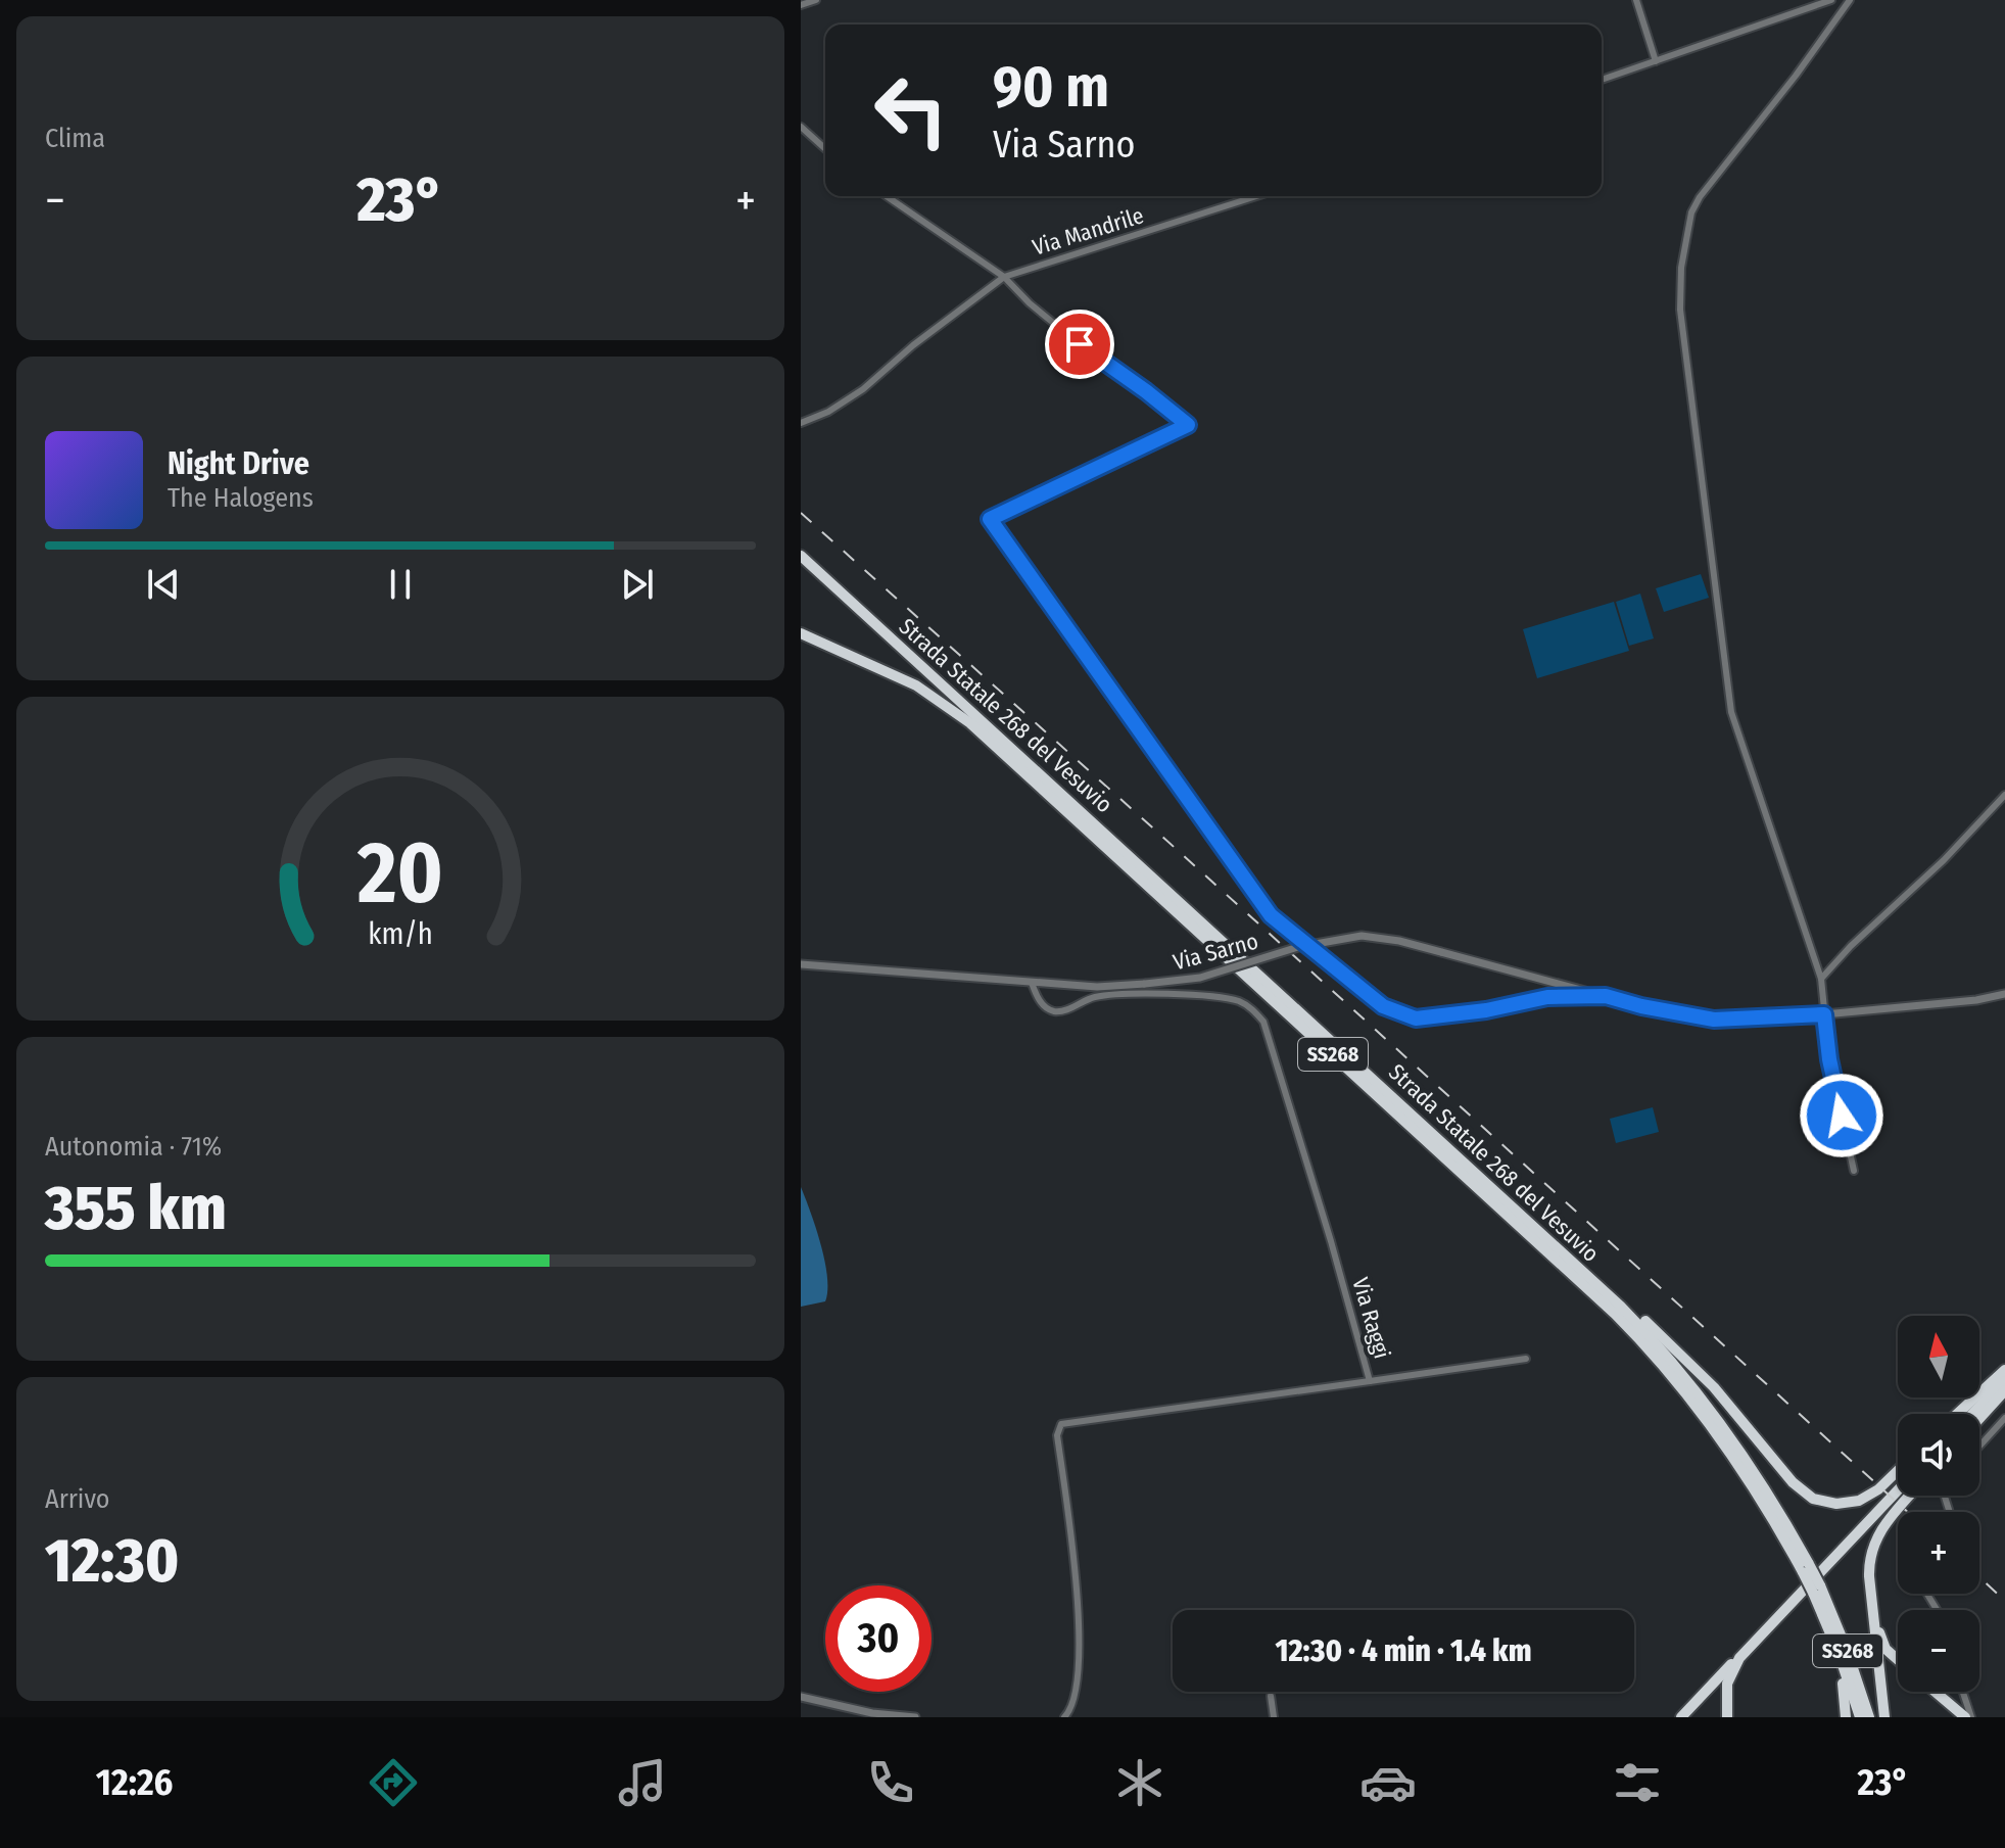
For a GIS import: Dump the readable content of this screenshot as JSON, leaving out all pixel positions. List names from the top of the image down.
{
  "streets": {
    "highway": ["Strada Statale 268 del Vesuvio", "SS268"],
    "street": ["Via Mandrile", "Via Sarno", "Via Raggi"]
  },
  "crossings": [
    ["Via Sarno", "Via Raggi"]
  ],
  "north": "top",
  "page": {
    "tile": [
      "Clima",
      ["Autonomia · 71%", "355 km"],
      ["Arrivo", "12:30"]
    ],
    "turn": ["90 m", "Via Sarno"],
    "heat": ["−", "23°", "+"],
    "song": ["Night Drive", "The Halogens"],
    "map_buttons": ["+", "−"],
    "limit": "30",
    "trip": "12:30 · 4 min · 1.4 km",
    "tabs": ["12:26", "23°"],
    "gauge": ["20", "km/h"]
  }
}
